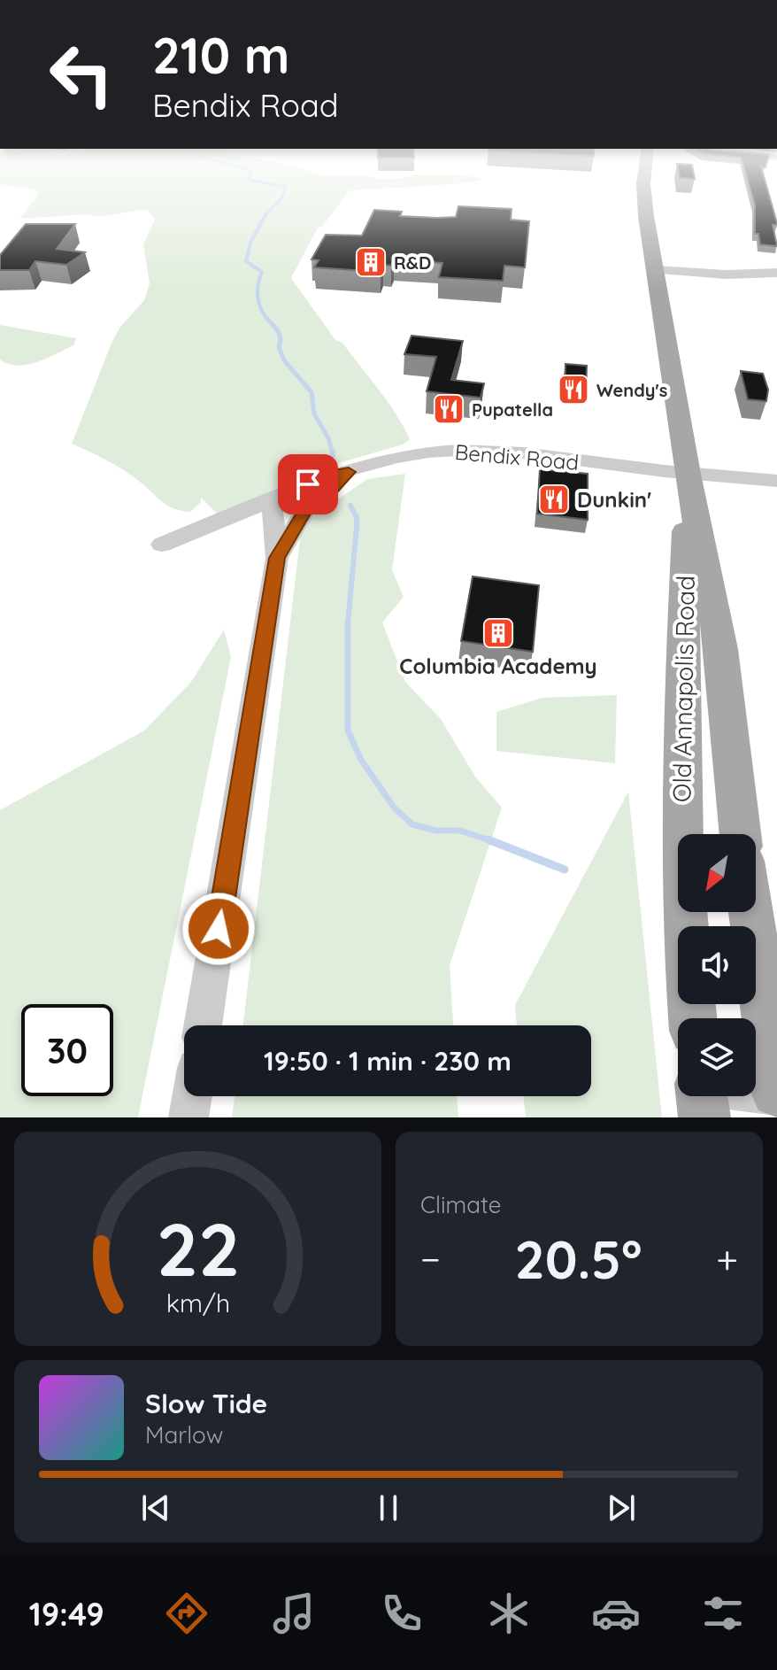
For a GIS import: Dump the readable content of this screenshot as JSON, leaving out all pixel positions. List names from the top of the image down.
{
  "streets": {
    "main road": ["Old Annapolis Road"],
    "street": ["Bendix Road"]
  },
  "crossings": [
    ["Bendix Road", "Old Annapolis Road"]
  ],
  "places": {
    "building": ["R&D", "Columbia Academy"],
    "restaurant": ["Wendy's", "Pupatella", "Dunkin'"]
  },
  "north": "bottom left",
  "page": {
    "turn": ["210 m", "Bendix Road"],
    "limit": "30",
    "trip": "19:50 · 1 min · 230 m",
    "tile": "Climate",
    "heat": ["−", "20.5°", "+"],
    "song": ["Slow Tide", "Marlow"],
    "tabs": "19:49",
    "gauge": ["22", "km/h"]
  }
}
